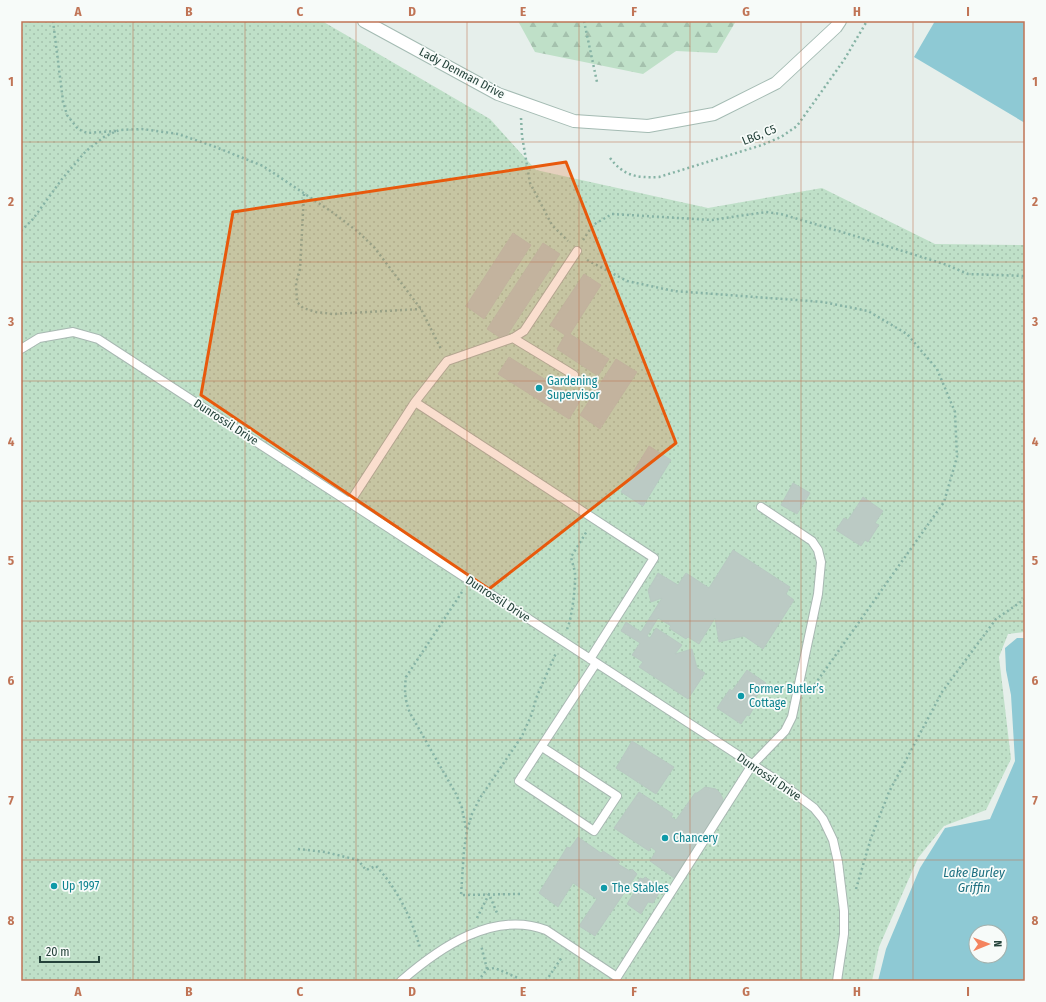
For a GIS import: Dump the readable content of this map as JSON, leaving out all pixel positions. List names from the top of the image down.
{
  "streets": {
    "street": ["Lady Denman Drive"],
    "lane": ["Dunrossil Drive"],
    "path": ["LBG, C5"]
  },
  "water": ["Lake Burley Griffin"],
  "places": [
    "Gardening Supervisor",
    "Former Butler’s Cottage",
    "Chancery",
    "Up 1997",
    "The Stables"
  ],
  "scale_bar": "20 m",
  "north": "right",
  "grid": {
    "columns": [
      "A",
      "B",
      "C",
      "D",
      "E",
      "F",
      "G",
      "H",
      "I"
    ],
    "rows": [
      "1",
      "2",
      "3",
      "4",
      "5",
      "6",
      "7",
      "8"
    ]
  }
}
